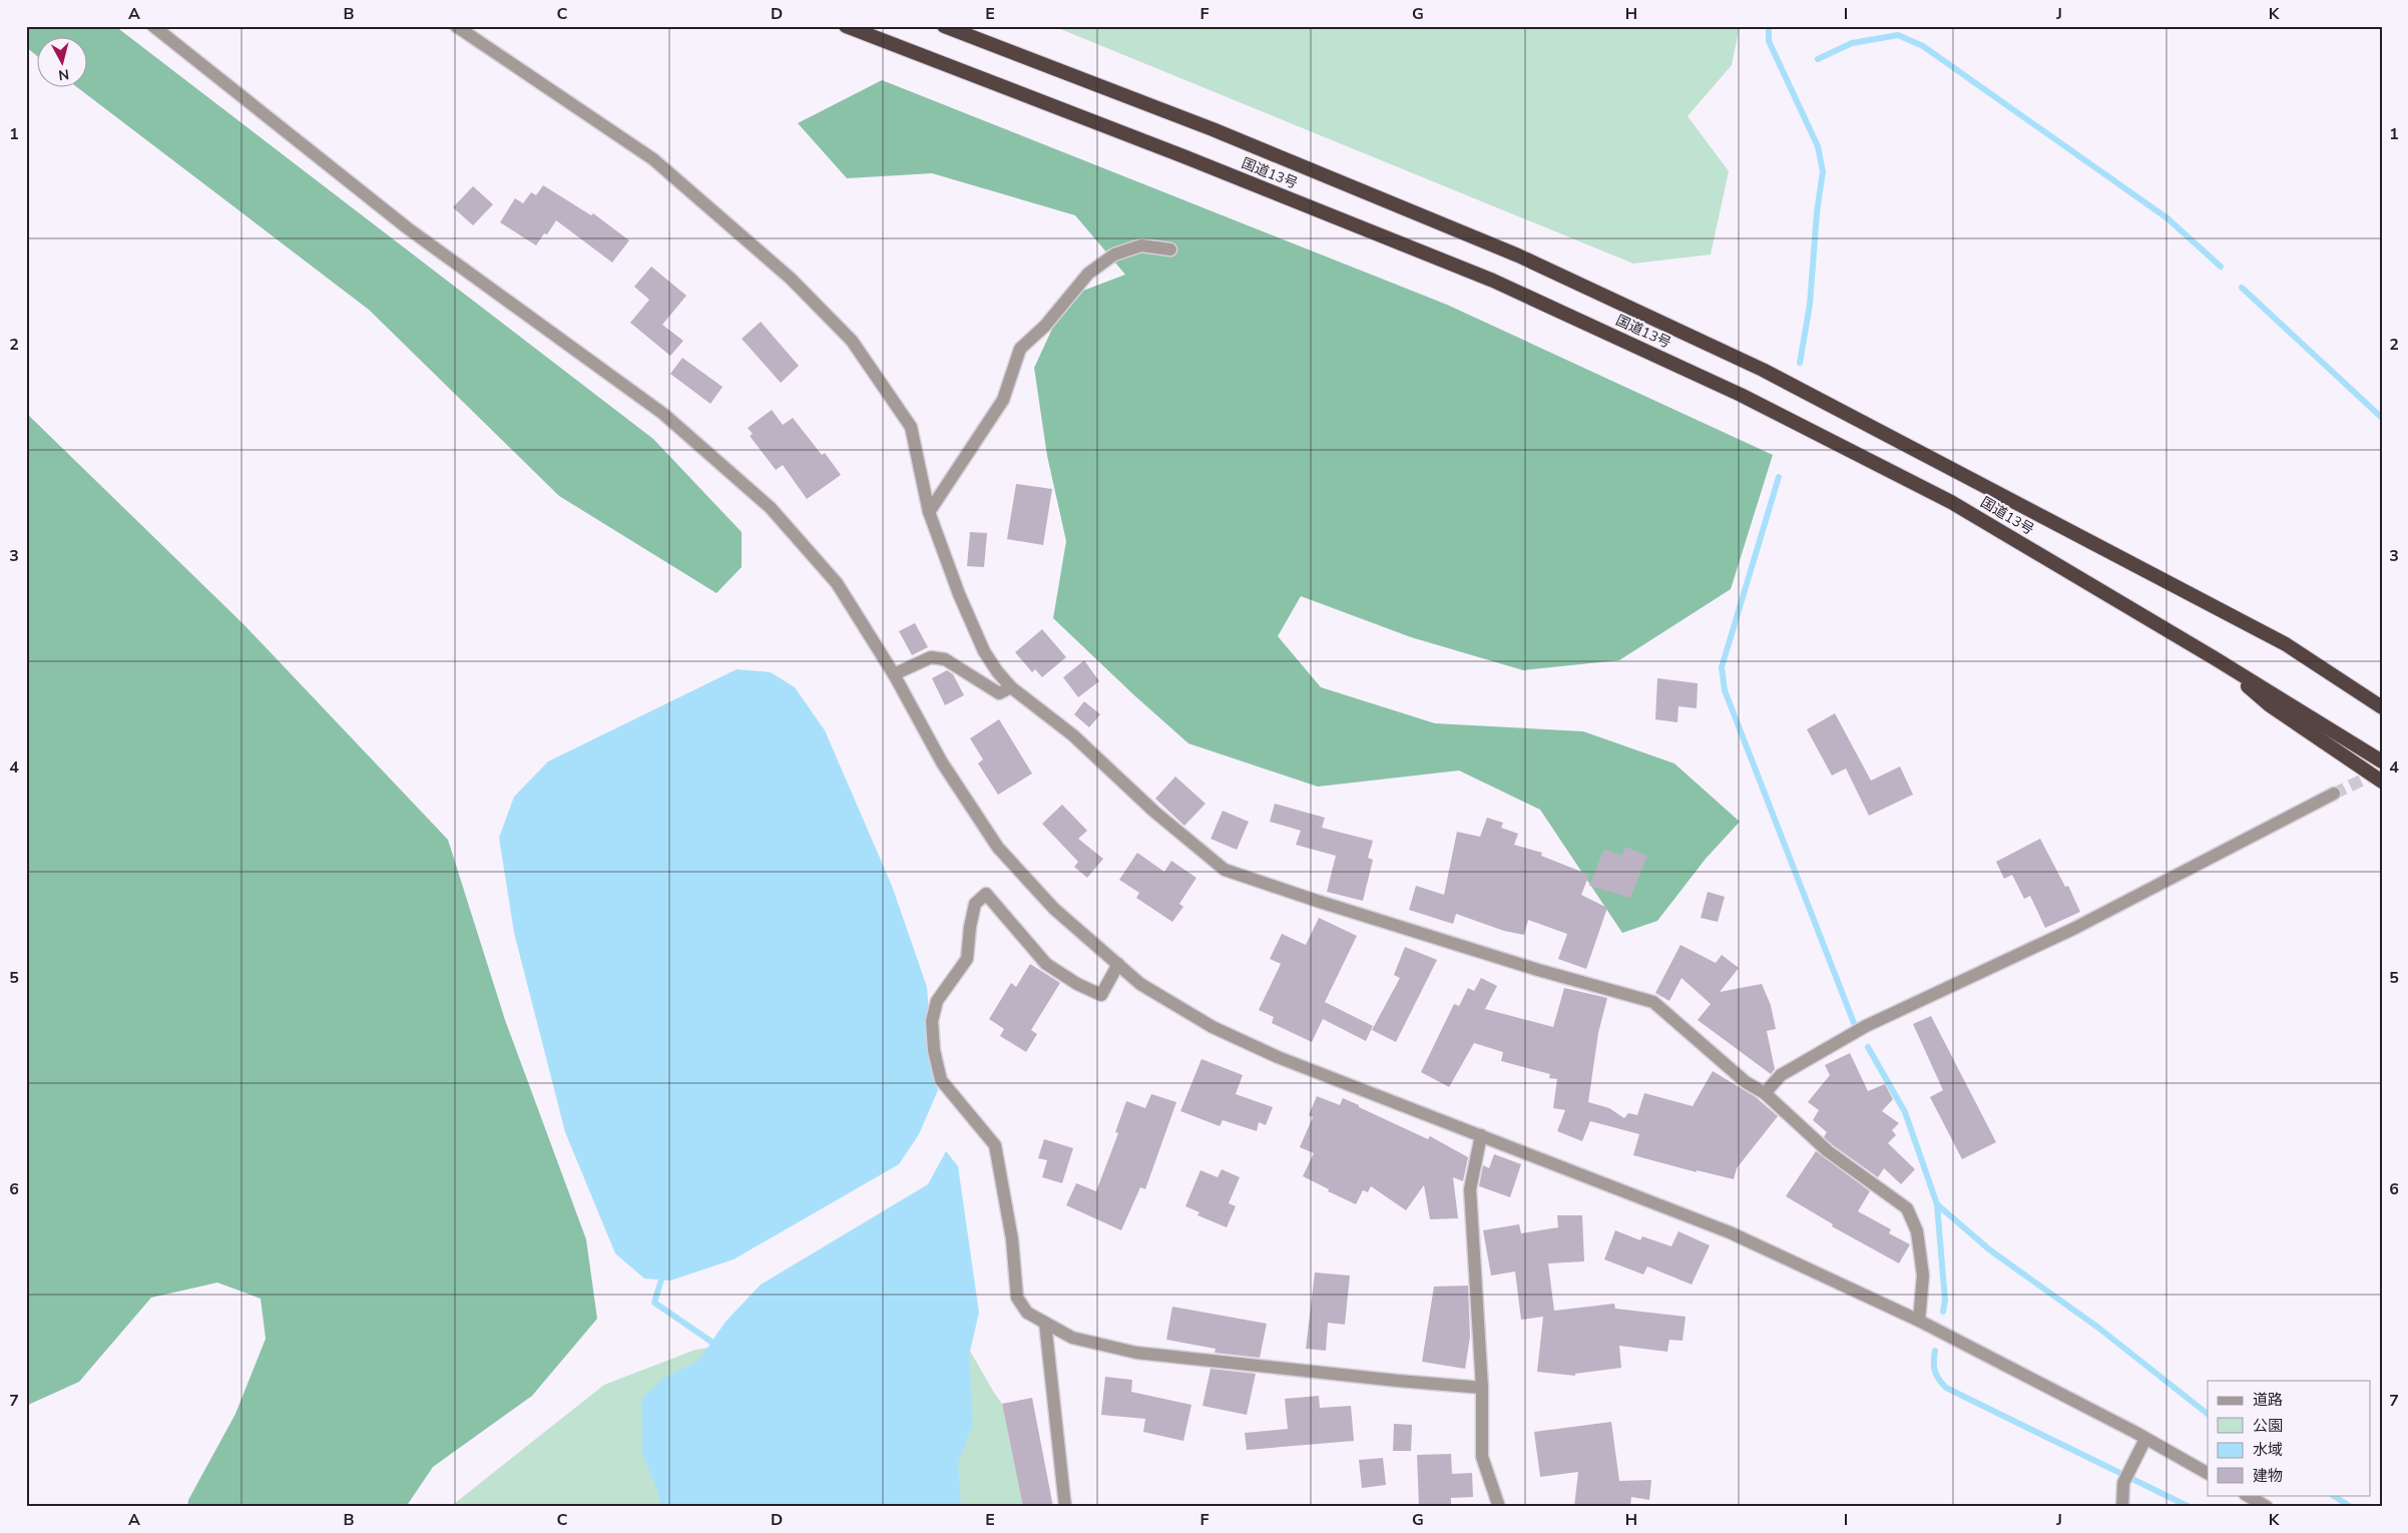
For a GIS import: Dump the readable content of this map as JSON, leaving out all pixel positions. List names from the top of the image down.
{
  "streets": {
    "highway": ["国道13号"]
  },
  "legend": [
    "道路",
    "公園",
    "水域",
    "建物"
  ],
  "north": "bottom",
  "grid": {
    "columns": [
      "A",
      "B",
      "C",
      "D",
      "E",
      "F",
      "G",
      "H",
      "I",
      "J",
      "K"
    ],
    "rows": [
      "1",
      "2",
      "3",
      "4",
      "5",
      "6",
      "7"
    ]
  }
}
